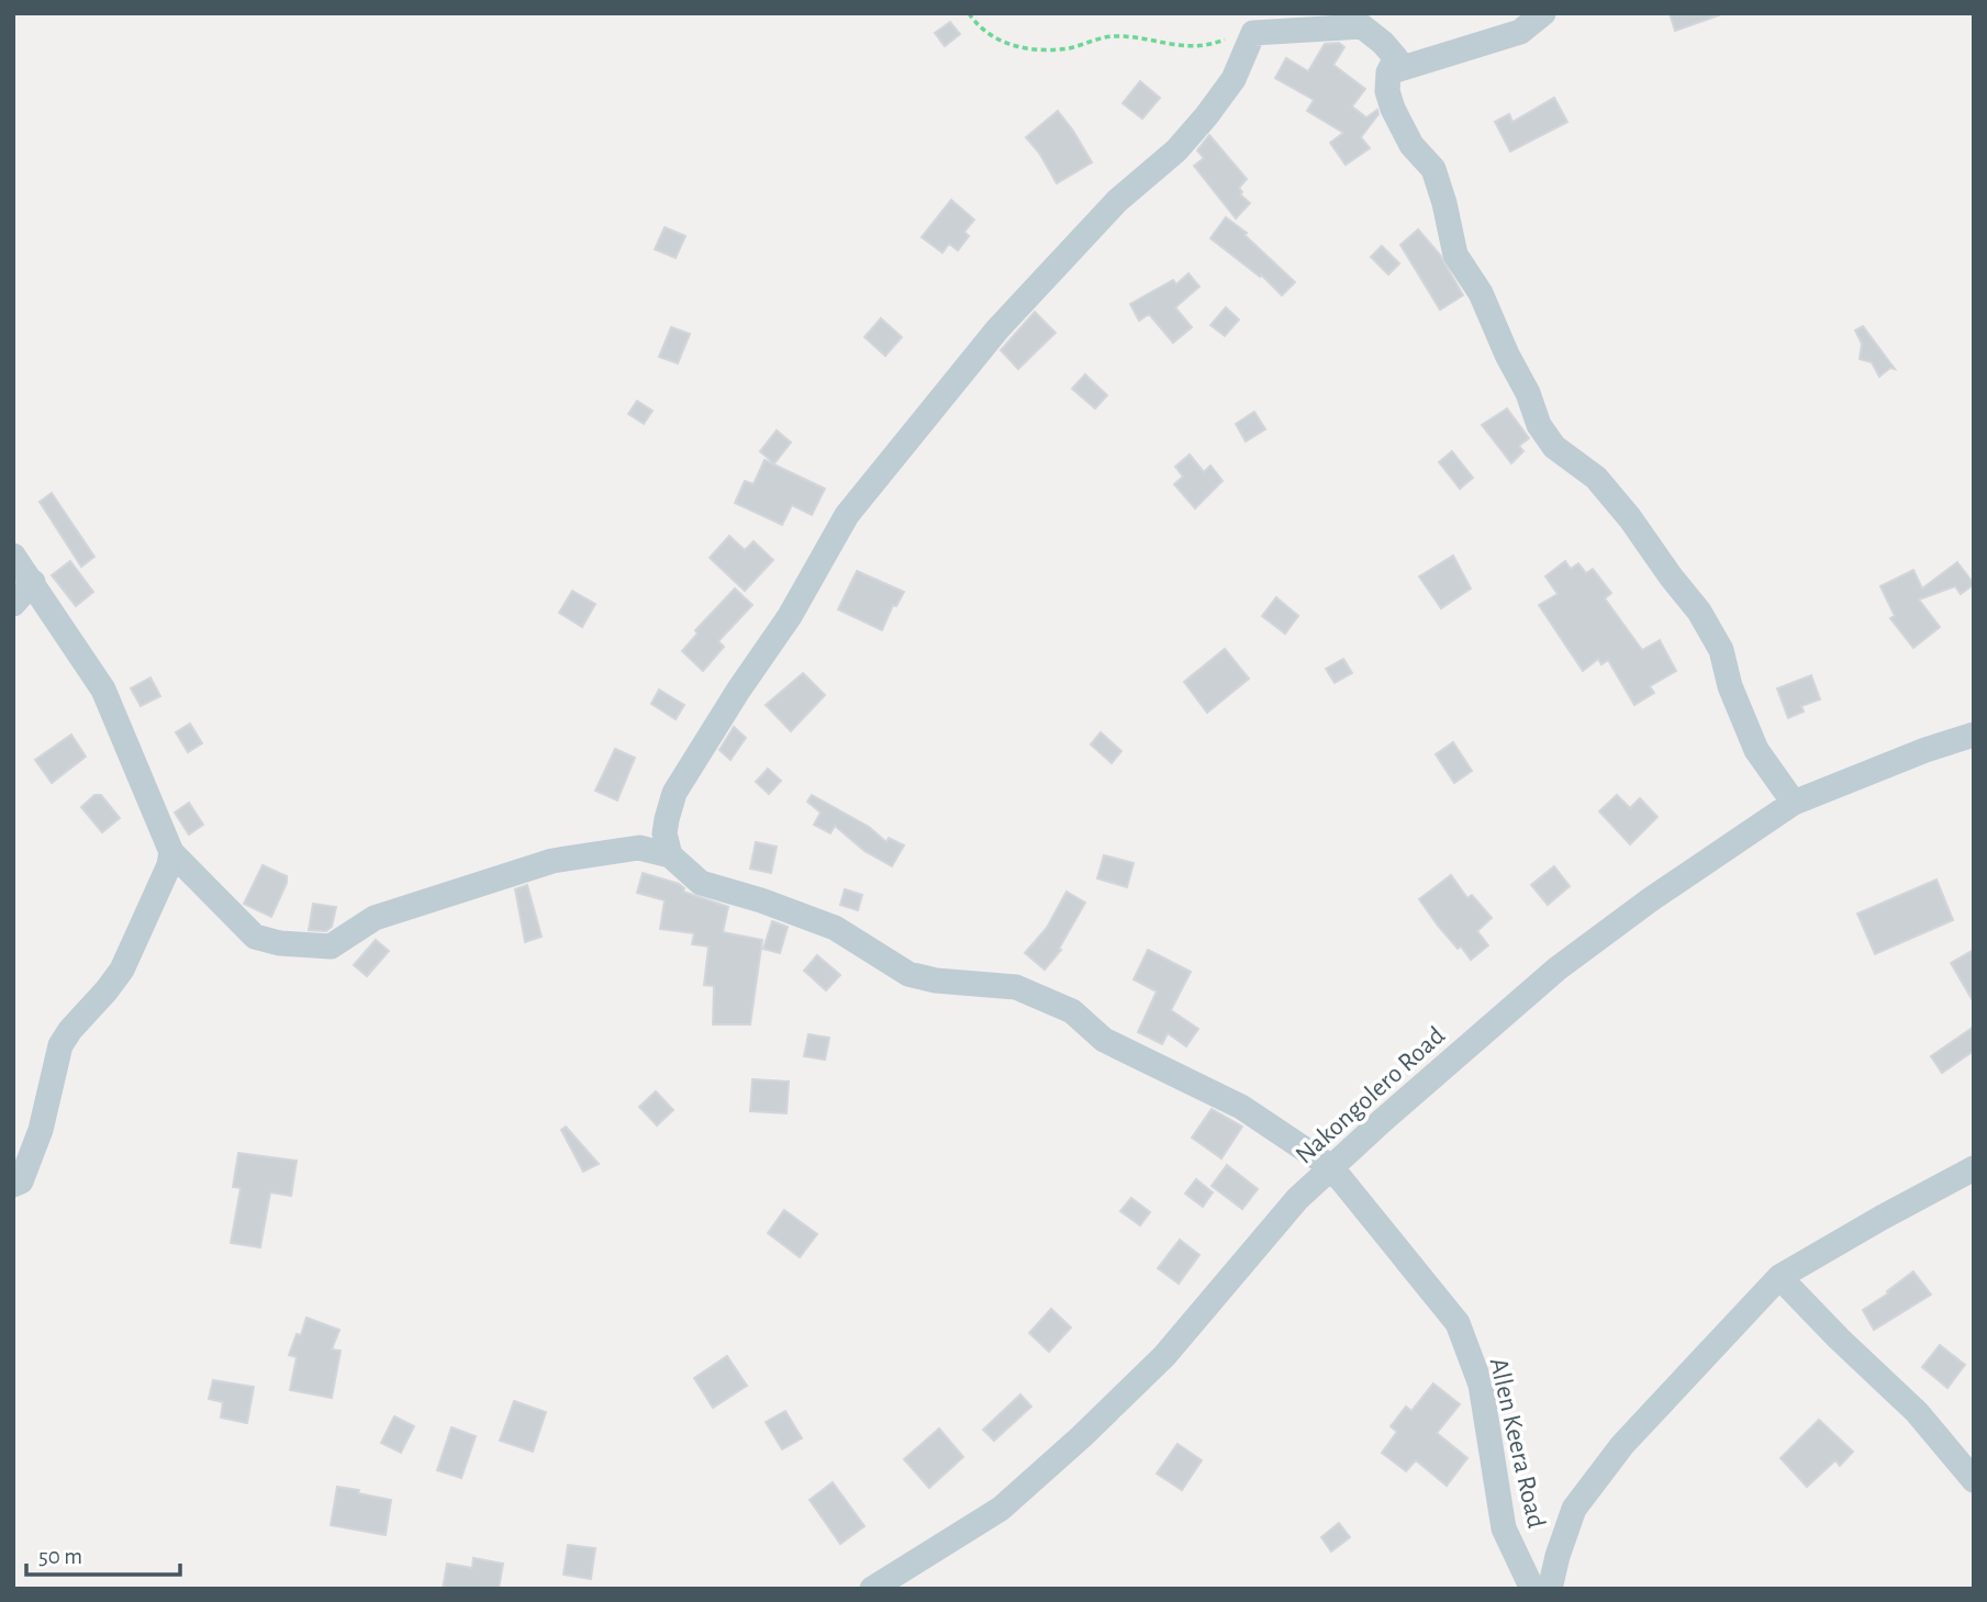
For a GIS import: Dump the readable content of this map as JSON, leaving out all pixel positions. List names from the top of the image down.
{
  "streets": {
    "street": ["Nakongolero Road", "Allen Keera Road"]
  },
  "crossings": [
    ["Nakongolero Road", "Allen Keera Road"]
  ],
  "scale_bar": "50 m"
}
